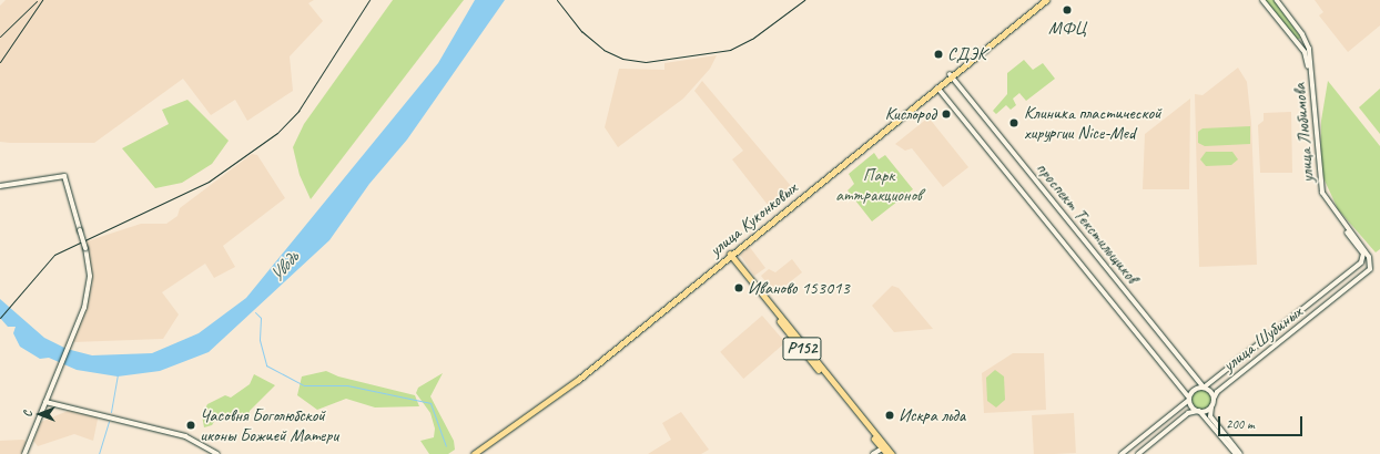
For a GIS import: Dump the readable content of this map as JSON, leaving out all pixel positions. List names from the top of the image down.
{
  "streets": {
    "main road": [
      "улица Любимова",
      "улица Куконковых",
      "проспект Текстильщиков",
      "улица Шубиных",
      "Р152"
    ]
  },
  "crossings": [
    ["улица Любимова", "улица Шубиных"],
    ["улица Куконковых", "проспект Текстильщиков"],
    ["улица Куконковых", "Р152"],
    ["проспект Текстильщиков", "улица Шубиных"]
  ],
  "water": ["Уводь"],
  "parks": ["Парк аттракционов"],
  "places": [
    "МФЦ",
    "СДЭК",
    "Кислород",
    "Клиника пластической хирургии Nice-Med",
    "Иваново 153013",
    "Искра льда",
    "Часовня Боголюбской иконы Божией Матери"
  ],
  "scale_bar": "200 m",
  "north": "left"
}
